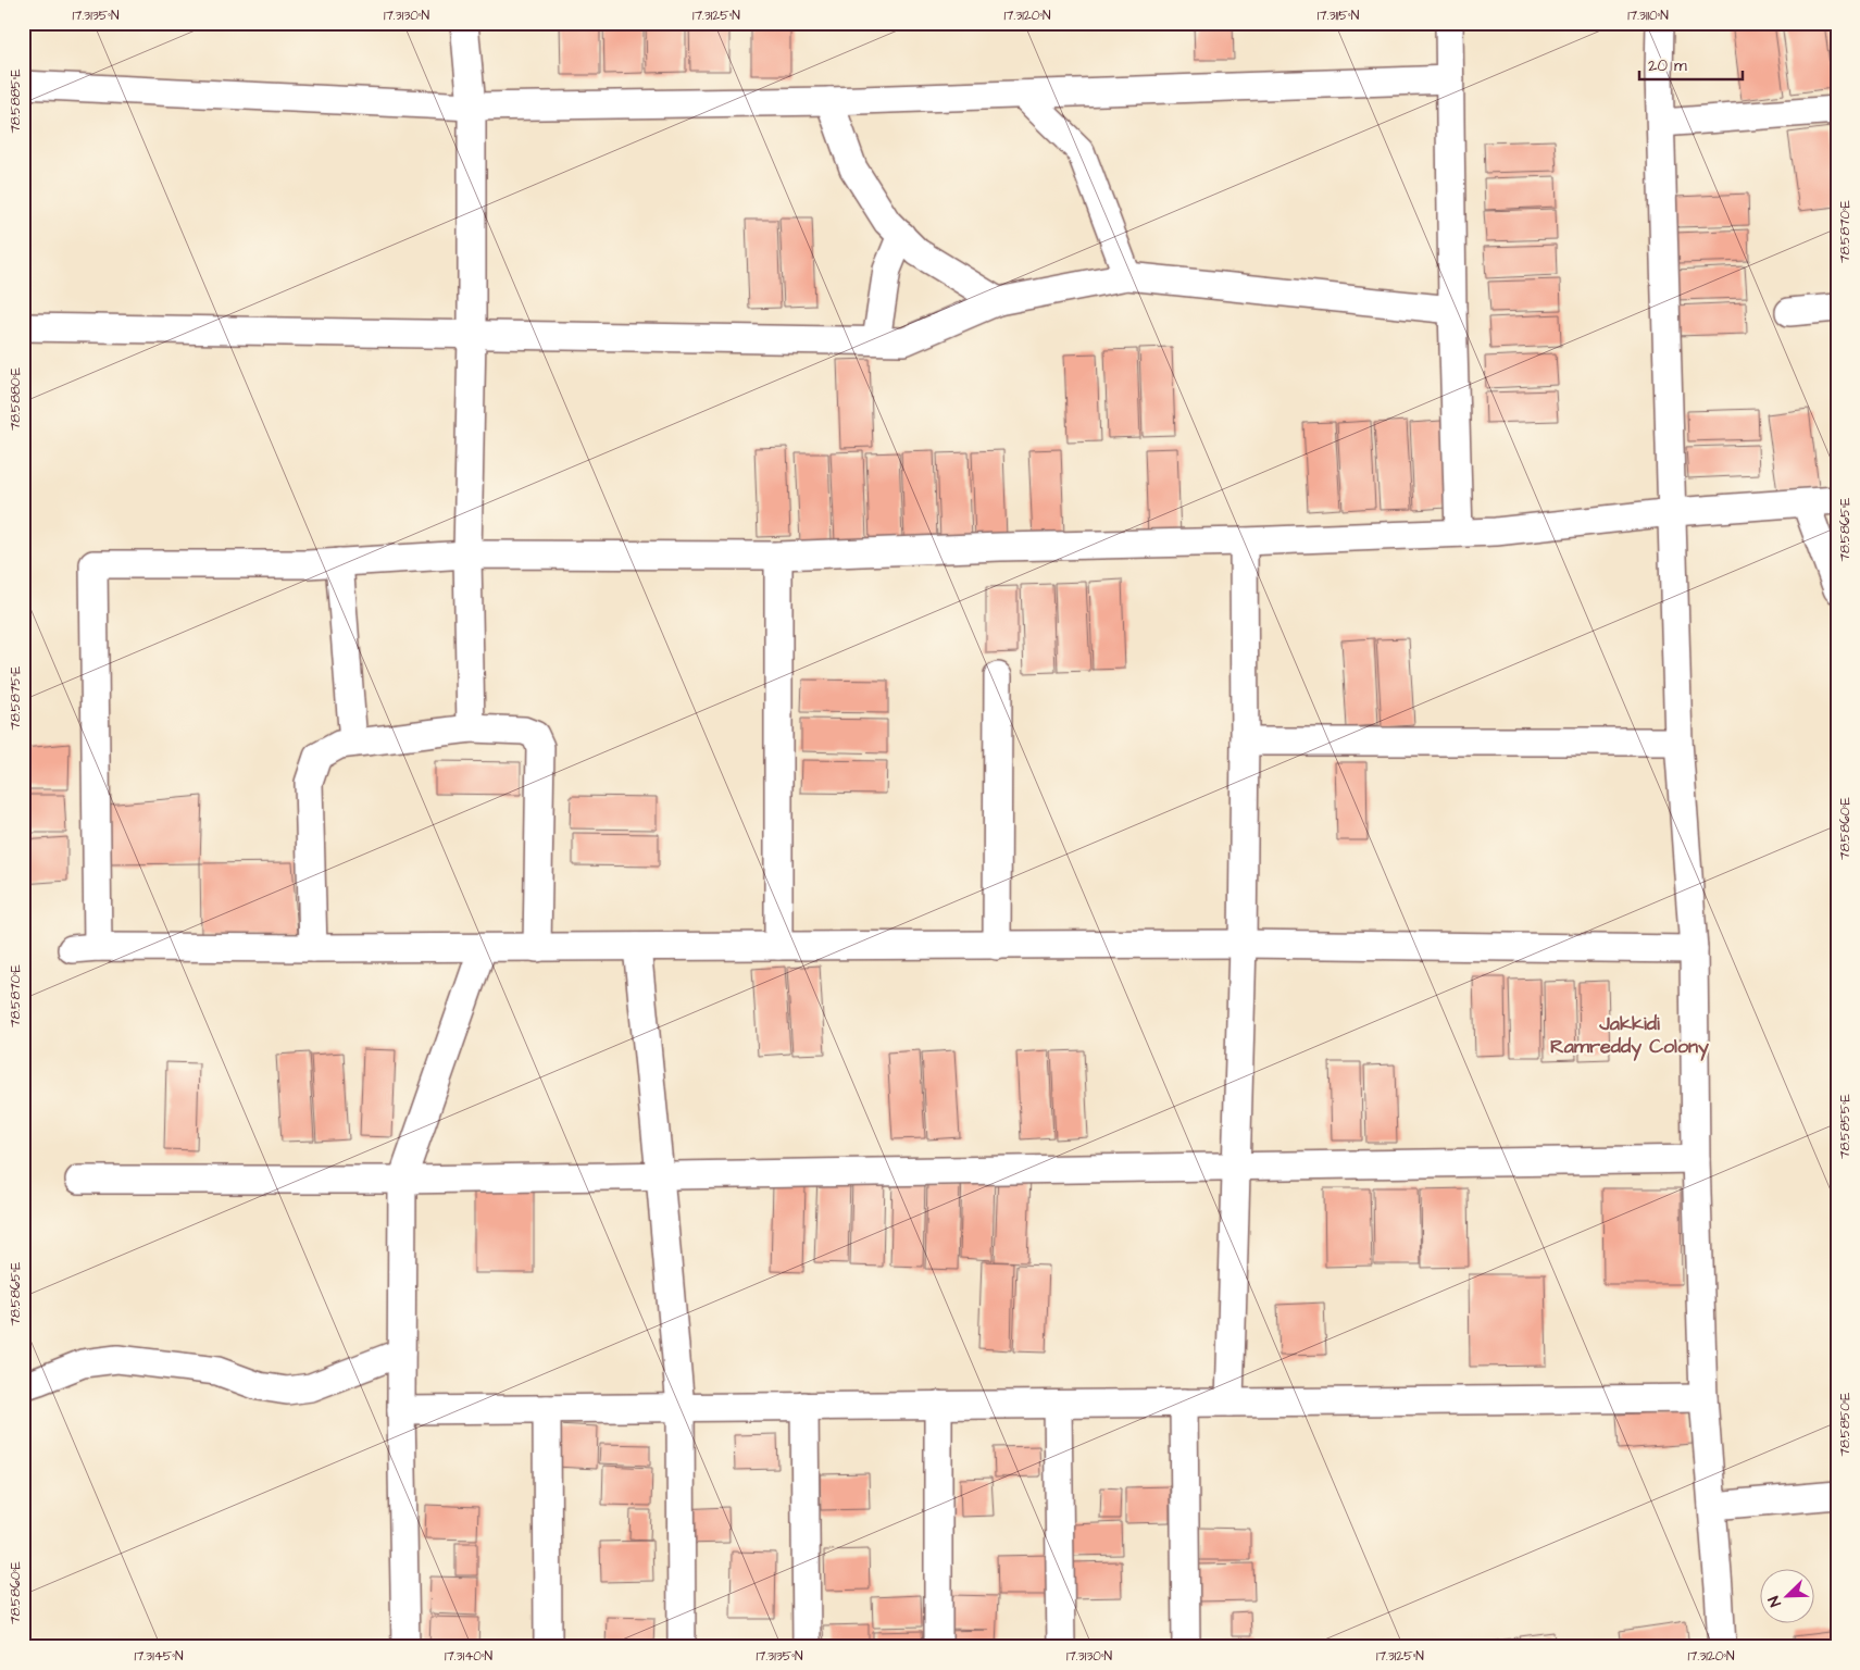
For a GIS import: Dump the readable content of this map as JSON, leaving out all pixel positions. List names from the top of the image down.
{
  "districts": ["Jakkidi Ramreddy Colony"],
  "scale_bar": "20 m",
  "north": "bottom left",
  "coordinates": [
    "17.3135°N",
    "17.3130°N",
    "17.3125°N",
    "17.3120°N",
    "17.3115°N",
    "17.3110°N",
    "78.5885°E",
    "78.5870°E",
    "78.5880°E",
    "78.5865°E",
    "78.5875°E",
    "78.5860°E",
    "78.5855°E",
    "78.5850°E",
    "17.3145°N",
    "17.3140°N"
  ]
}
